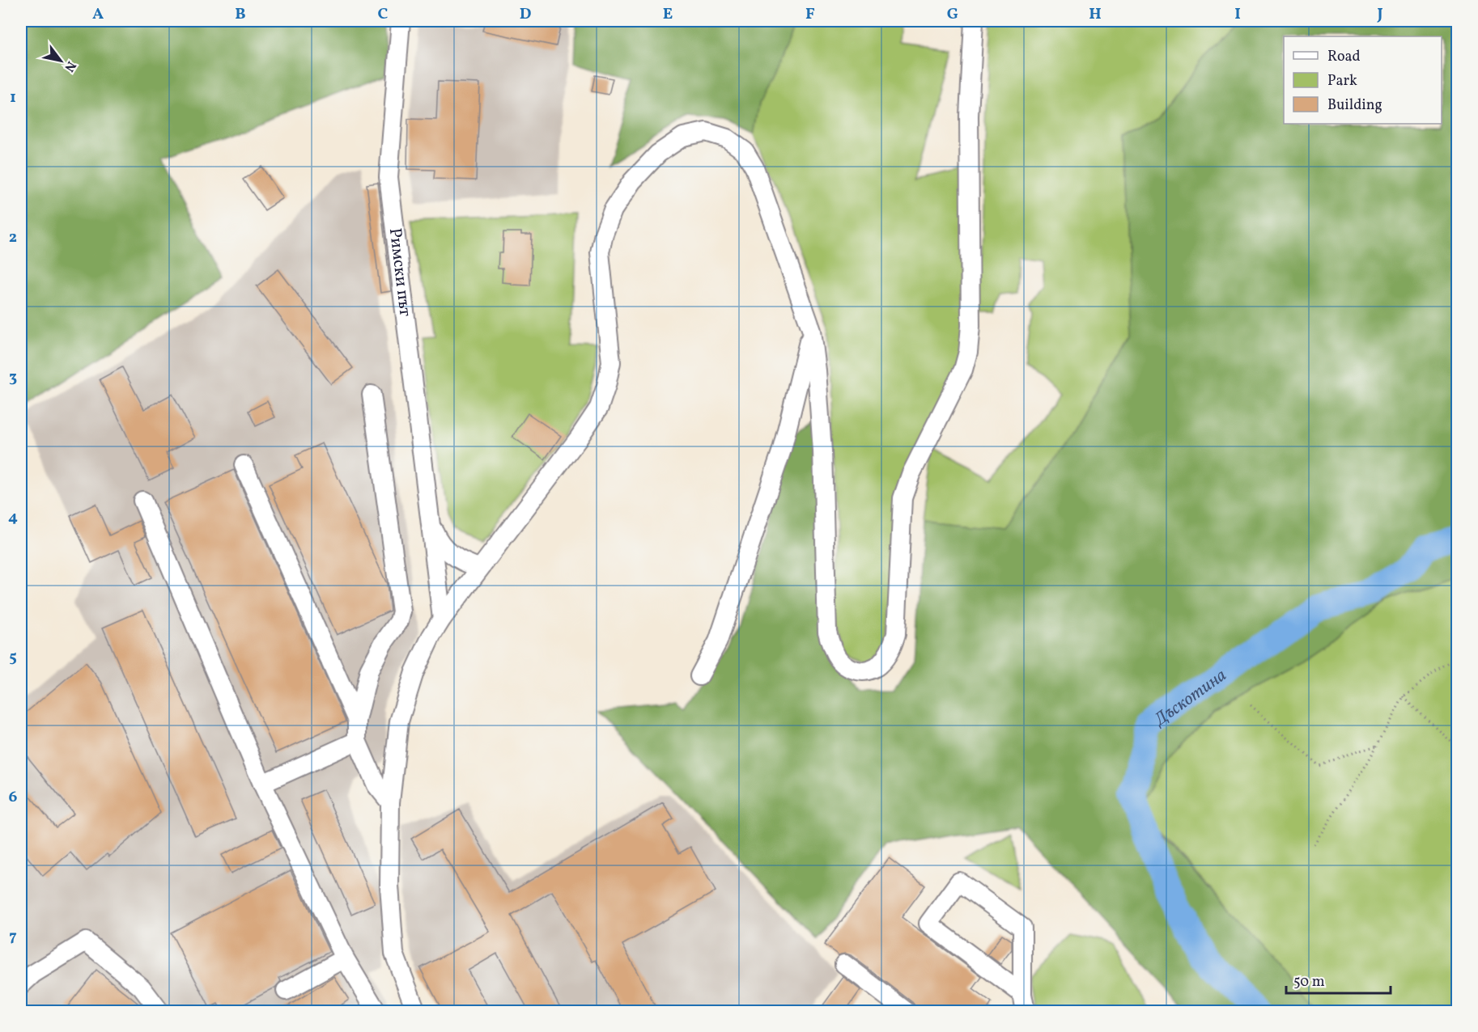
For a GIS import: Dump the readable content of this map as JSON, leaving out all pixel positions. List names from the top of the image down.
{
  "streets": {
    "street": ["Римски път"]
  },
  "water": ["Дъскотина"],
  "legend": ["Road", "Park", "Building"],
  "scale_bar": "50 m",
  "north": "bottom right",
  "grid": {
    "columns": [
      "A",
      "B",
      "C",
      "D",
      "E",
      "F",
      "G",
      "H",
      "I",
      "J"
    ],
    "rows": [
      "1",
      "2",
      "3",
      "4",
      "5",
      "6",
      "7"
    ]
  }
}
